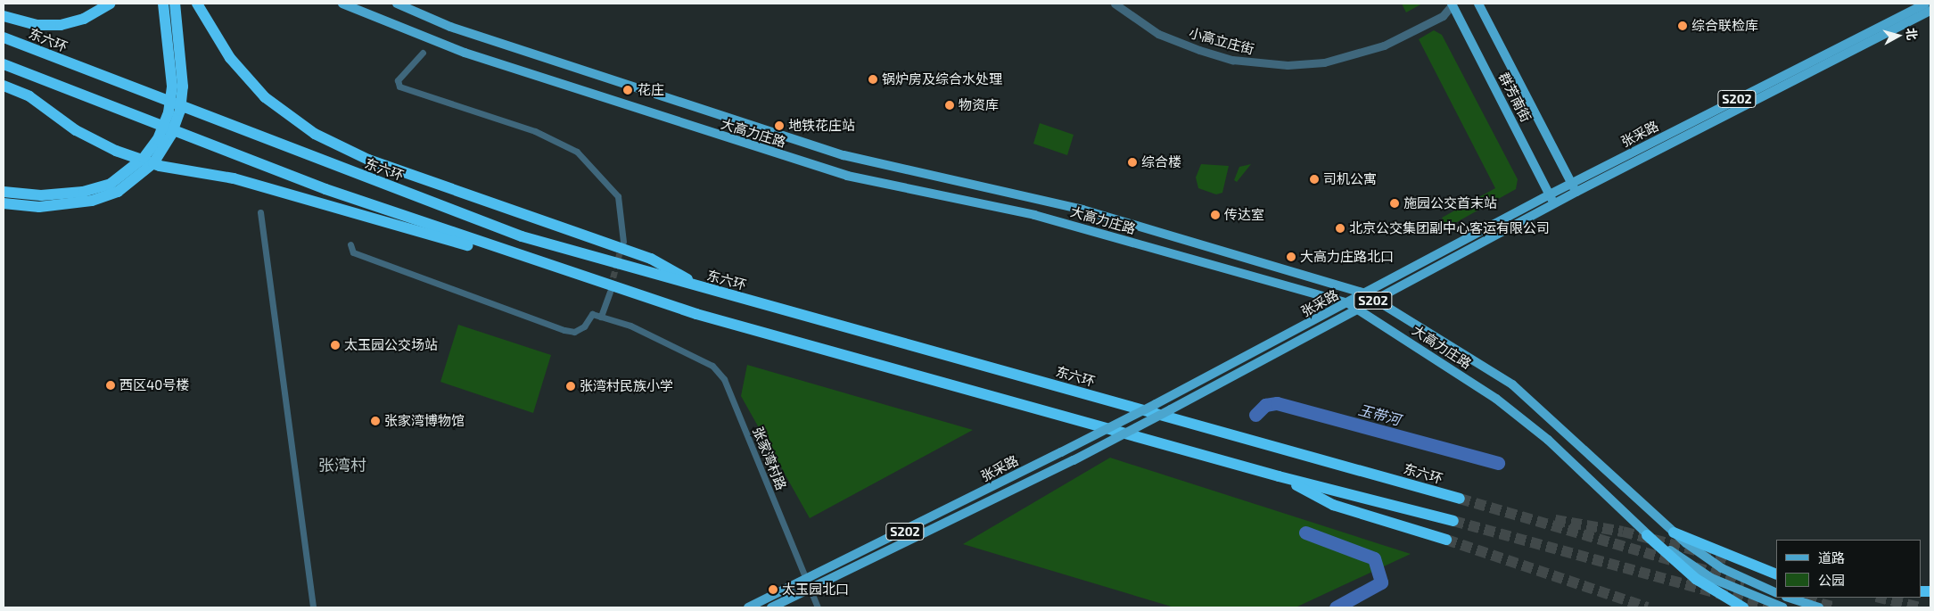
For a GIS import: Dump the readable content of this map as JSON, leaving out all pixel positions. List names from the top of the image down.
{
  "streets": {
    "highway": ["东六环"],
    "main road": [
      "群芳南街",
      "S202",
      "大高力庄路",
      "张采路"
    ],
    "street": ["小高立庄街", "张家湾村路"]
  },
  "crossings": [
    ["小高立庄街", "群芳南街"],
    ["群芳南街", "张采路"],
    ["大高力庄路", "张采路"],
    ["张采路", "张家湾村路"]
  ],
  "districts": ["张湾村"],
  "water": ["玉带河"],
  "places": [
    "综合联检库",
    "锅炉房及综合水处理",
    "花庄",
    "物资库",
    "地铁花庄站",
    "综合楼",
    "司机公寓",
    "施园公交首末站",
    "传达室",
    "北京公交集团副中心客运有限公司",
    "大高力庄路北口",
    "太玉园公交场站",
    "西区40号楼",
    "张湾村民族小学",
    "张家湾博物馆",
    "太玉园北口"
  ],
  "legend": ["道路", "公园"],
  "north": "right"
}
